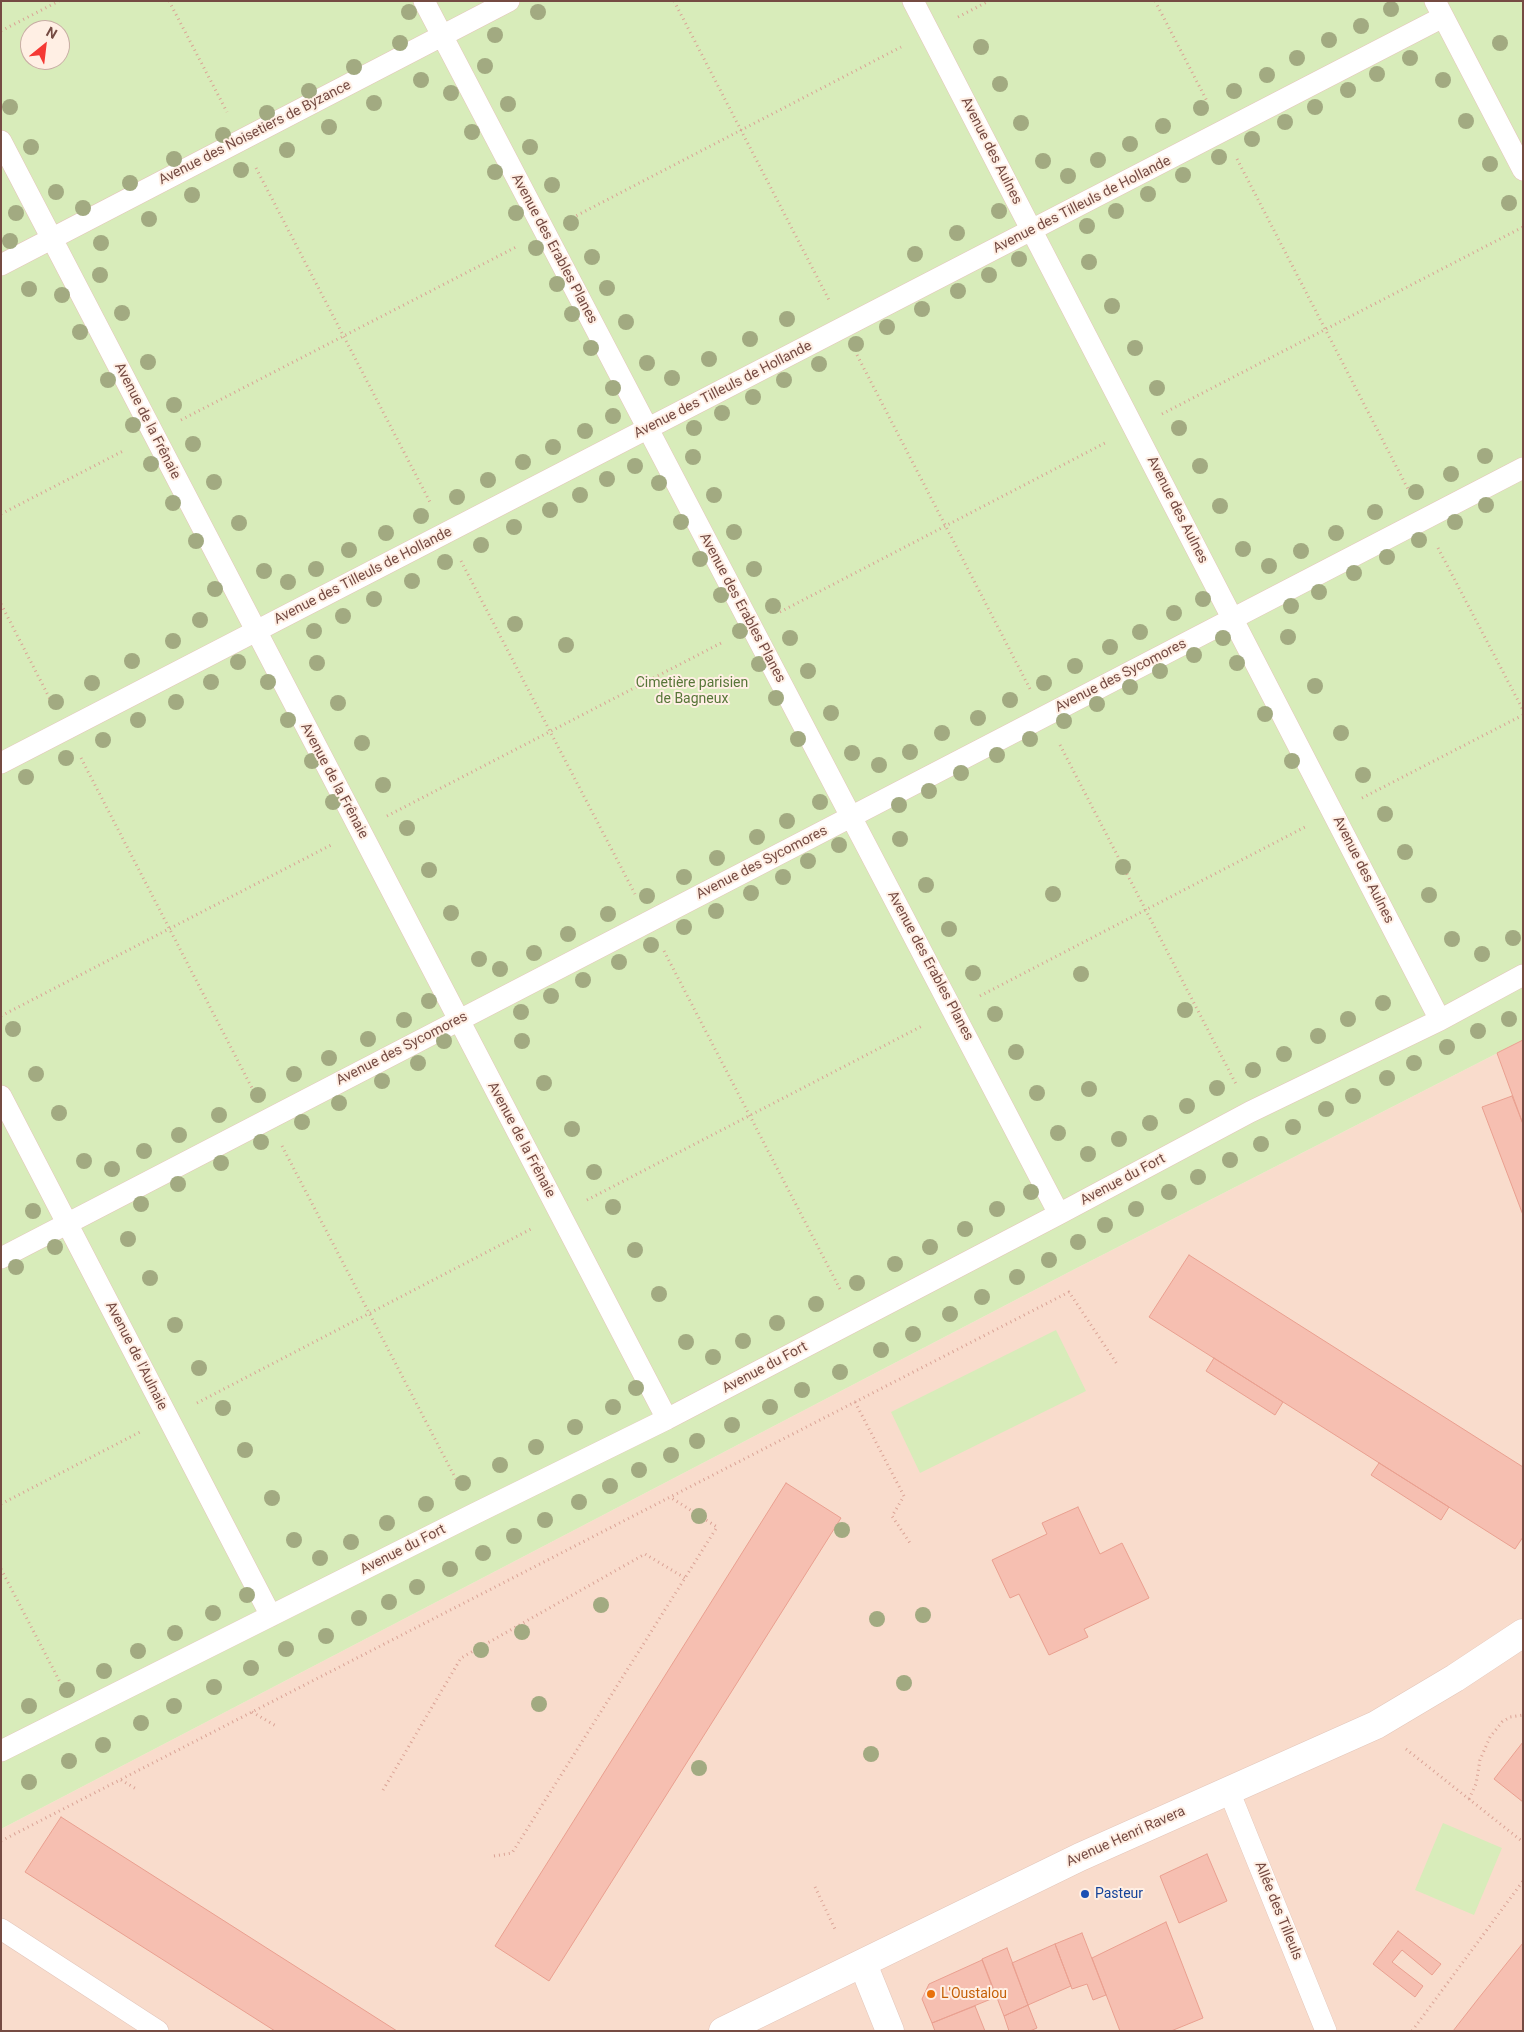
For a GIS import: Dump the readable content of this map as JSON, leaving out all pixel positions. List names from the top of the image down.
{
  "streets": {
    "street": ["Avenue Henri Ravera"],
    "lane": [
      "Avenue des Noisetiers de Byzance",
      "Avenue des Aulnes",
      "Avenue des Tilleuls de Hollande",
      "Avenue des Erables Planes",
      "Avenue de la Frênaie",
      "Avenue des Sycomores",
      "Avenue du Fort",
      "Avenue de l'Aulnaie",
      "Allée des Tilleuls"
    ]
  },
  "crossings": [
    ["Avenue des Noisetiers de Byzance", "Avenue des Erables Planes"],
    ["Avenue des Noisetiers de Byzance", "Avenue de la Frênaie"],
    ["Avenue des Aulnes", "Avenue des Tilleuls de Hollande"],
    ["Avenue des Aulnes", "Avenue des Sycomores"],
    ["Avenue des Aulnes", "Avenue du Fort"],
    ["Avenue des Tilleuls de Hollande", "Avenue des Erables Planes"],
    ["Avenue des Tilleuls de Hollande", "Avenue de la Frênaie"],
    ["Avenue des Erables Planes", "Avenue des Sycomores"],
    ["Avenue des Erables Planes", "Avenue du Fort"],
    ["Avenue de la Frênaie", "Avenue des Sycomores"],
    ["Avenue de la Frênaie", "Avenue du Fort"],
    ["Avenue des Sycomores", "Avenue de l'Aulnaie"],
    ["Avenue du Fort", "Avenue de l'Aulnaie"],
    ["Avenue Henri Ravera", "Allée des Tilleuls"]
  ],
  "parks": ["Cimetière parisien de Bagneux"],
  "places": ["Pasteur", "L'Oustalou"],
  "north": "top right"
}
